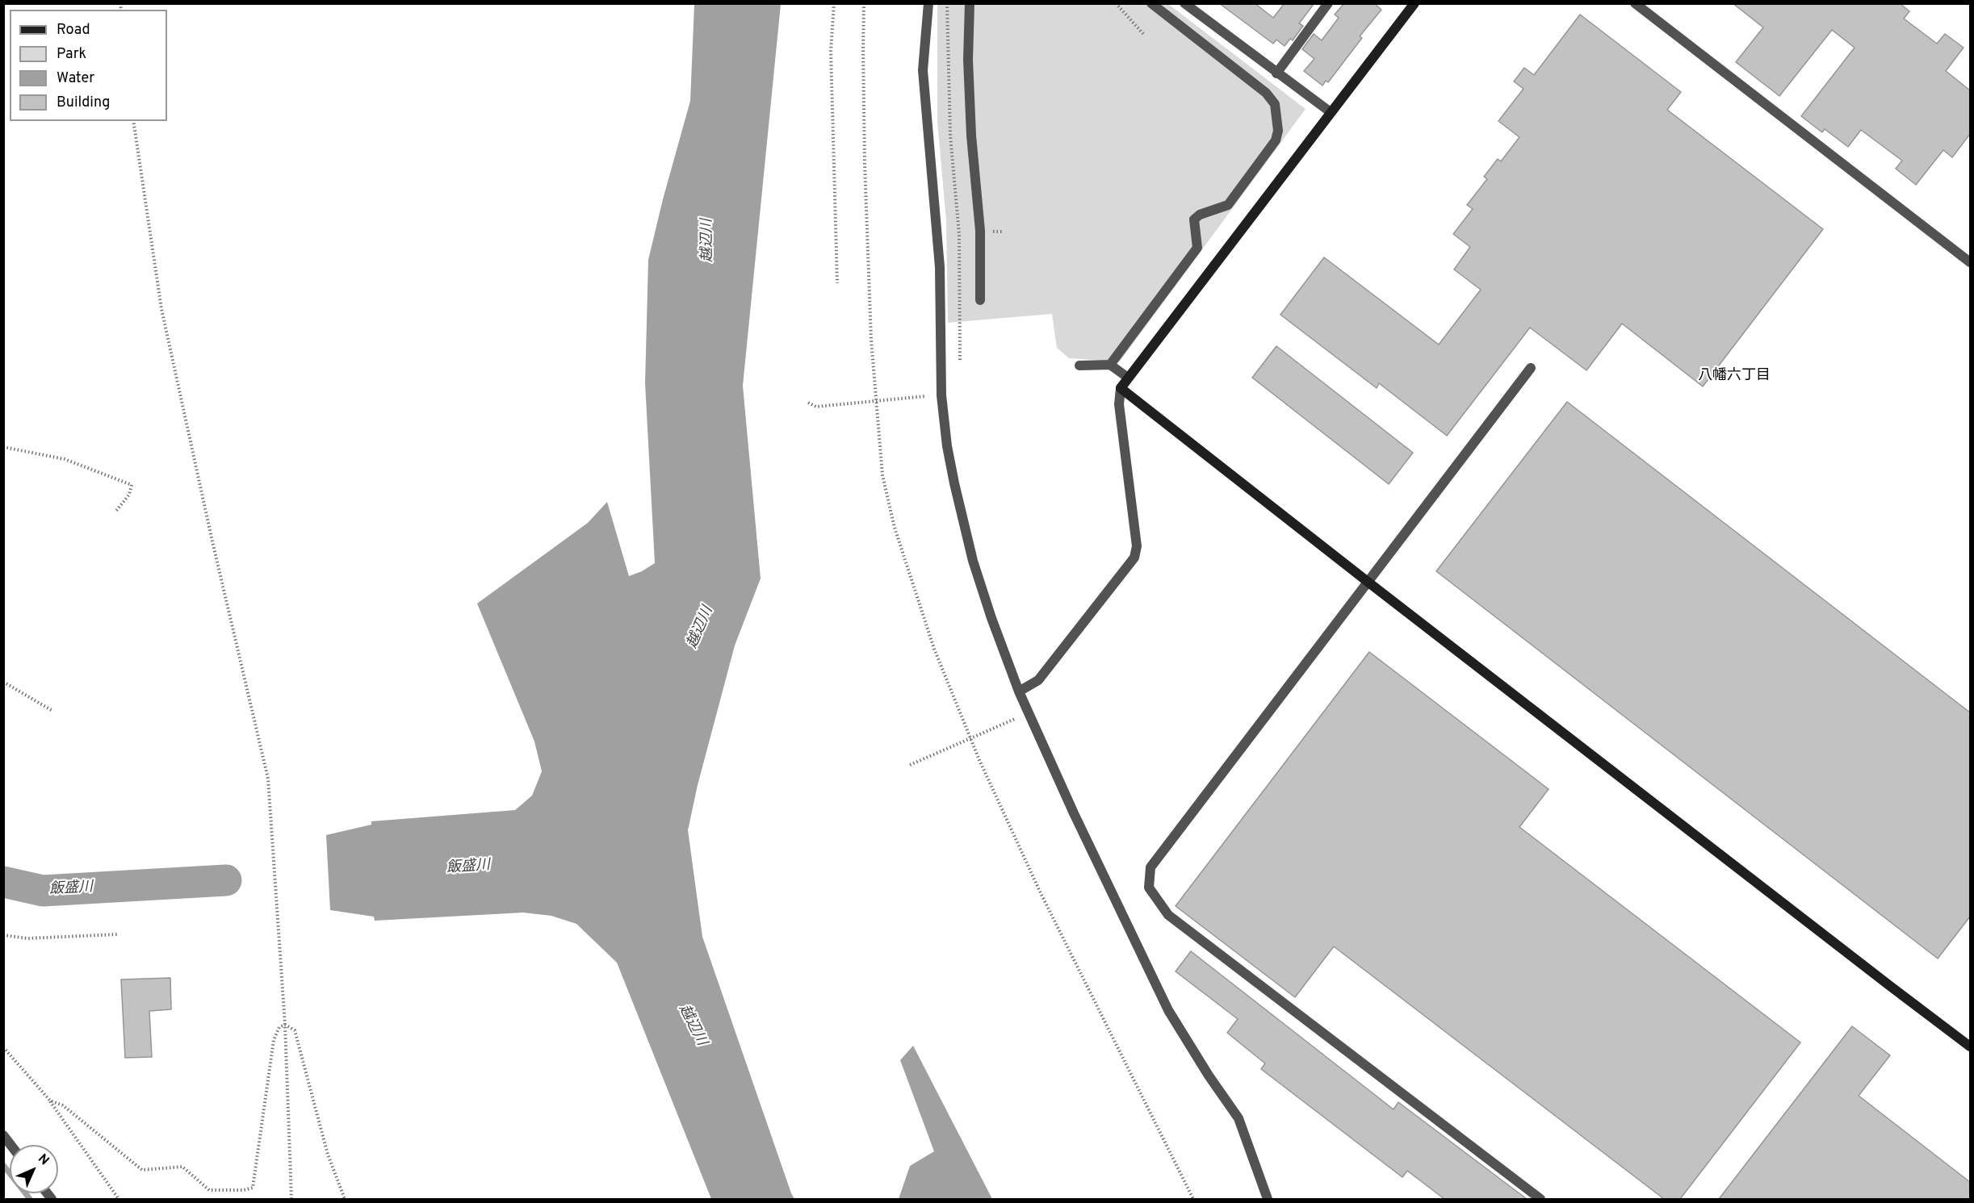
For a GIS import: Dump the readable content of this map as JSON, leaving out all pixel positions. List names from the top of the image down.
{
  "districts": ["八幡六丁目"],
  "water": ["越辺川", "飯盛川"],
  "legend": [
    "Road",
    "Park",
    "Water",
    "Building"
  ],
  "north": "top right"
}
